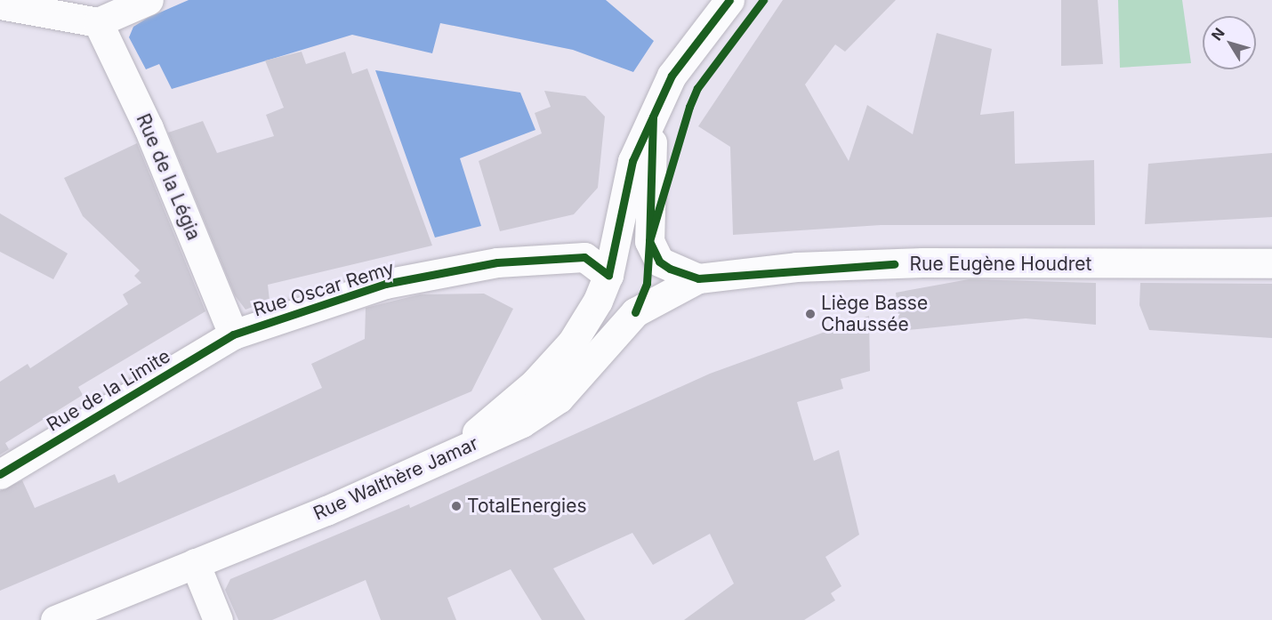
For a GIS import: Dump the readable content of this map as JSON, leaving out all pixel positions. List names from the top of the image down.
{
  "streets": {
    "main road": [
      "Rue de la Légia",
      "Rue Eugène Houdret",
      "Rue Oscar Remy",
      "Rue de la Limite",
      "Rue Walthère Jamar"
    ]
  },
  "crossings": [
    ["Rue de la Légia", "Rue Oscar Remy"],
    ["Rue de la Légia", "Rue de la Limite"],
    ["Rue Eugène Houdret", "Rue Walthère Jamar"],
    ["Rue Oscar Remy", "Rue de la Limite"]
  ],
  "places": ["Liège Basse Chaussée", "TotalEnergies"],
  "north": "top left"
}
